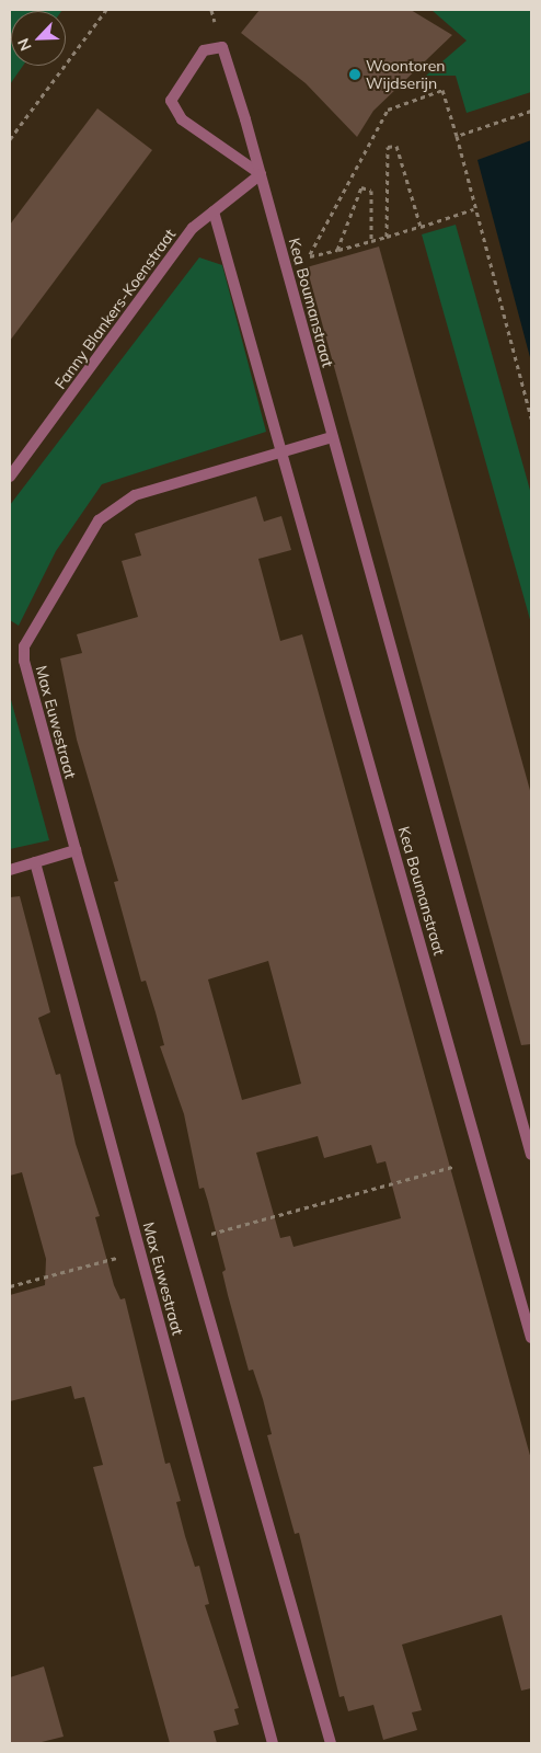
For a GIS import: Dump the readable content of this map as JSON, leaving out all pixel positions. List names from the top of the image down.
{
  "streets": {
    "street": ["Kea Boumanstraat", "Fanny Blankers-Koenstraat", "Max Euwestraat"]
  },
  "crossings": [
    ["Kea Boumanstraat", "Fanny Blankers-Koenstraat"],
    ["Kea Boumanstraat", "Max Euwestraat"]
  ],
  "places": ["Woontoren Wijdserijn"],
  "north": "bottom left"
}
